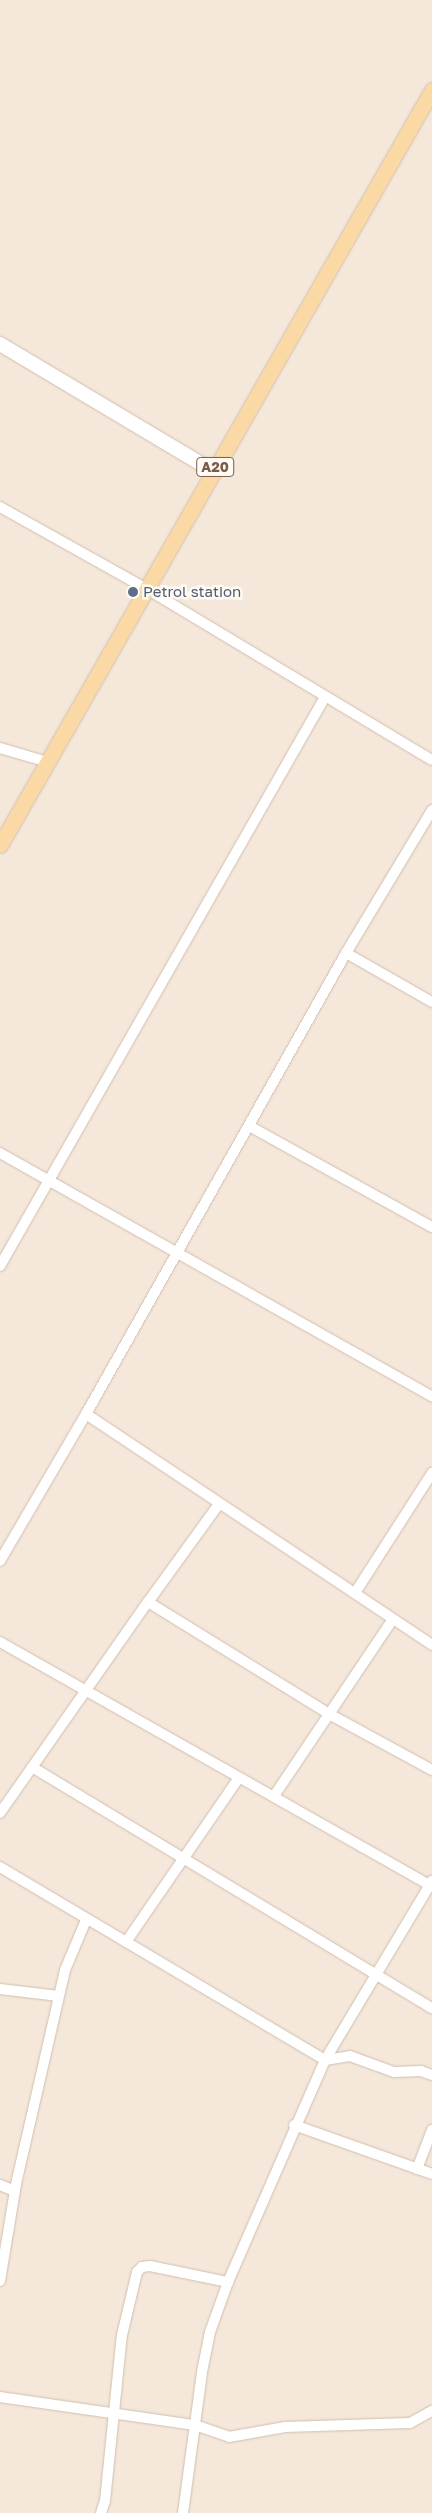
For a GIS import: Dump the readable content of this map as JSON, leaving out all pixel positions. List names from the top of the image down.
{
  "streets": {
    "main road": ["A20"]
  },
  "places": ["Petrol station"]
}
